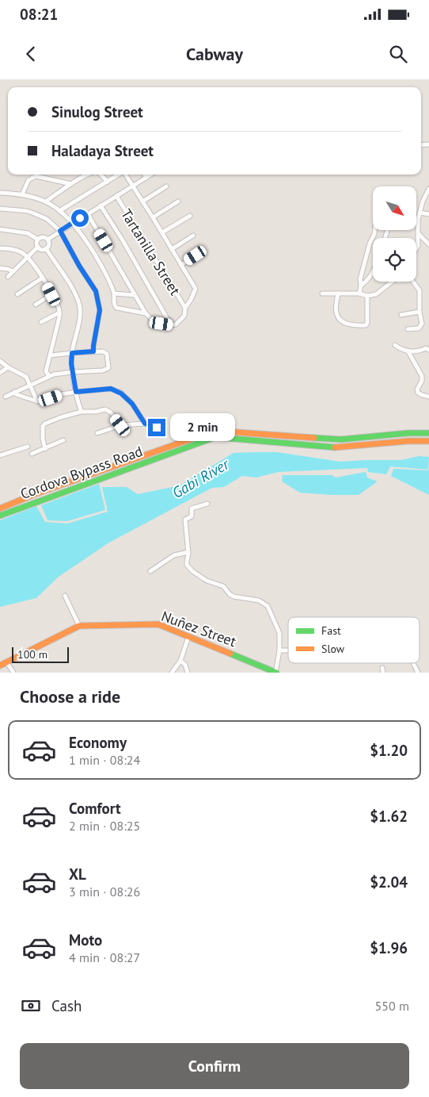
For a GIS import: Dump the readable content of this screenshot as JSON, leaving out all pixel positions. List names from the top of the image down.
{
  "streets": {
    "main road": ["Cordova Bypass Road", "Nuñez Street"],
    "street": ["Tartanilla Street"]
  },
  "water": ["Gabi River"],
  "legend": ["Fast", "Slow"],
  "scale_bar": "100 m",
  "north": "bottom right",
  "page": {
    "status": "08:21",
    "header": "Cabway",
    "banner": ["Sinulog Street", "Haladaya Street"],
    "bubble": "2 min",
    "scale": "100 m",
    "heading": "Choose a ride",
    "list": [
      {
        "name": "Economy",
        "note": "1 min · 08:24",
        "value": "$1.20"
      },
      {
        "name": "Comfort",
        "note": "2 min · 08:25",
        "value": "$1.62"
      },
      {
        "name": "XL",
        "note": "3 min · 08:26",
        "value": "$2.04"
      },
      {
        "name": "Moto",
        "note": "4 min · 08:27",
        "value": "$1.96"
      }
    ],
    "pay": ["Cash", "550 m"],
    "buttons": "Confirm"
  }
}
